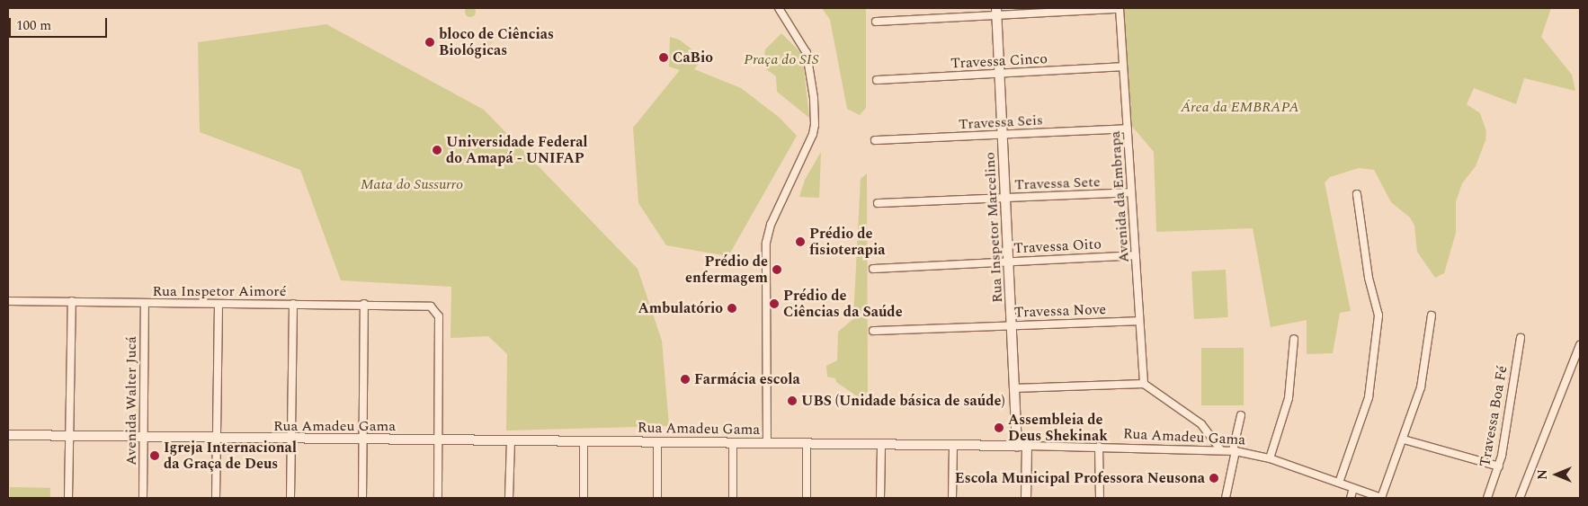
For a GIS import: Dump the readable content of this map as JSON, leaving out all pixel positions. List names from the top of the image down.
{
  "streets": {
    "street": [
      "Travessa Cinco",
      "Travessa Seis",
      "Travessa Sete",
      "Avenida da Embrapa",
      "Rua Inspetor Marcelino",
      "Travessa Oito",
      "Rua Inspetor Aimoré",
      "Travessa Nove",
      "Avenida Walter Jucá",
      "Travessa Boa Fé",
      "Rua Amadeu Gama"
    ]
  },
  "crossings": [
    ["Travessa Cinco", "Avenida da Embrapa"],
    ["Travessa Cinco", "Rua Inspetor Marcelino"],
    ["Travessa Seis", "Avenida da Embrapa"],
    ["Travessa Seis", "Rua Inspetor Marcelino"],
    ["Travessa Sete", "Avenida da Embrapa"],
    ["Travessa Sete", "Rua Inspetor Marcelino"],
    ["Avenida da Embrapa", "Travessa Oito"],
    ["Avenida da Embrapa", "Travessa Nove"],
    ["Rua Inspetor Marcelino", "Travessa Oito"],
    ["Rua Inspetor Marcelino", "Travessa Nove"],
    ["Rua Inspetor Marcelino", "Rua Amadeu Gama"],
    ["Rua Inspetor Aimoré", "Avenida Walter Jucá"],
    ["Rua Inspetor Aimoré", "Rua Amadeu Gama"],
    ["Avenida Walter Jucá", "Rua Amadeu Gama"]
  ],
  "parks": ["Praça do SIS", "Área da EMBRAPA", "Mata do Sussurro"],
  "places": [
    "bloco de Ciências Biológicas",
    "CaBio",
    "Universidade Federal do Amapá - UNIFAP",
    "Prédio de fisioterapia",
    "Prédio de enfermagem",
    "Prédio de Ciências da Saúde",
    "Ambulatório",
    "Farmácia escola",
    "UBS (Unidade básica de saúde)",
    "Assembleia de Deus Shekinak",
    "Igreja Internacional da Graça de Deus",
    "Escola Municipal Professora Neusona"
  ],
  "scale_bar": "100 m",
  "north": "left"
}
